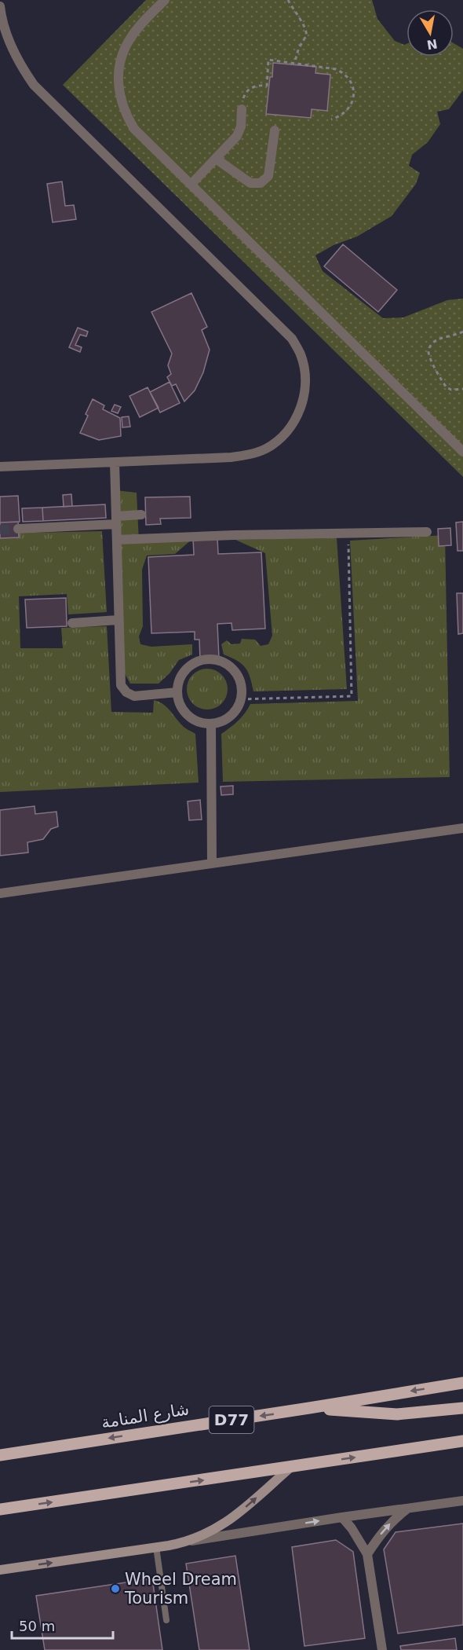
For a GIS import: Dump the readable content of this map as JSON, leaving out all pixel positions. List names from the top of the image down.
{
  "streets": {
    "main road": ["شارع المنامة", "D77"]
  },
  "places": ["Wheel Dream Tourism"],
  "scale_bar": "50 m",
  "north": "bottom"
}
